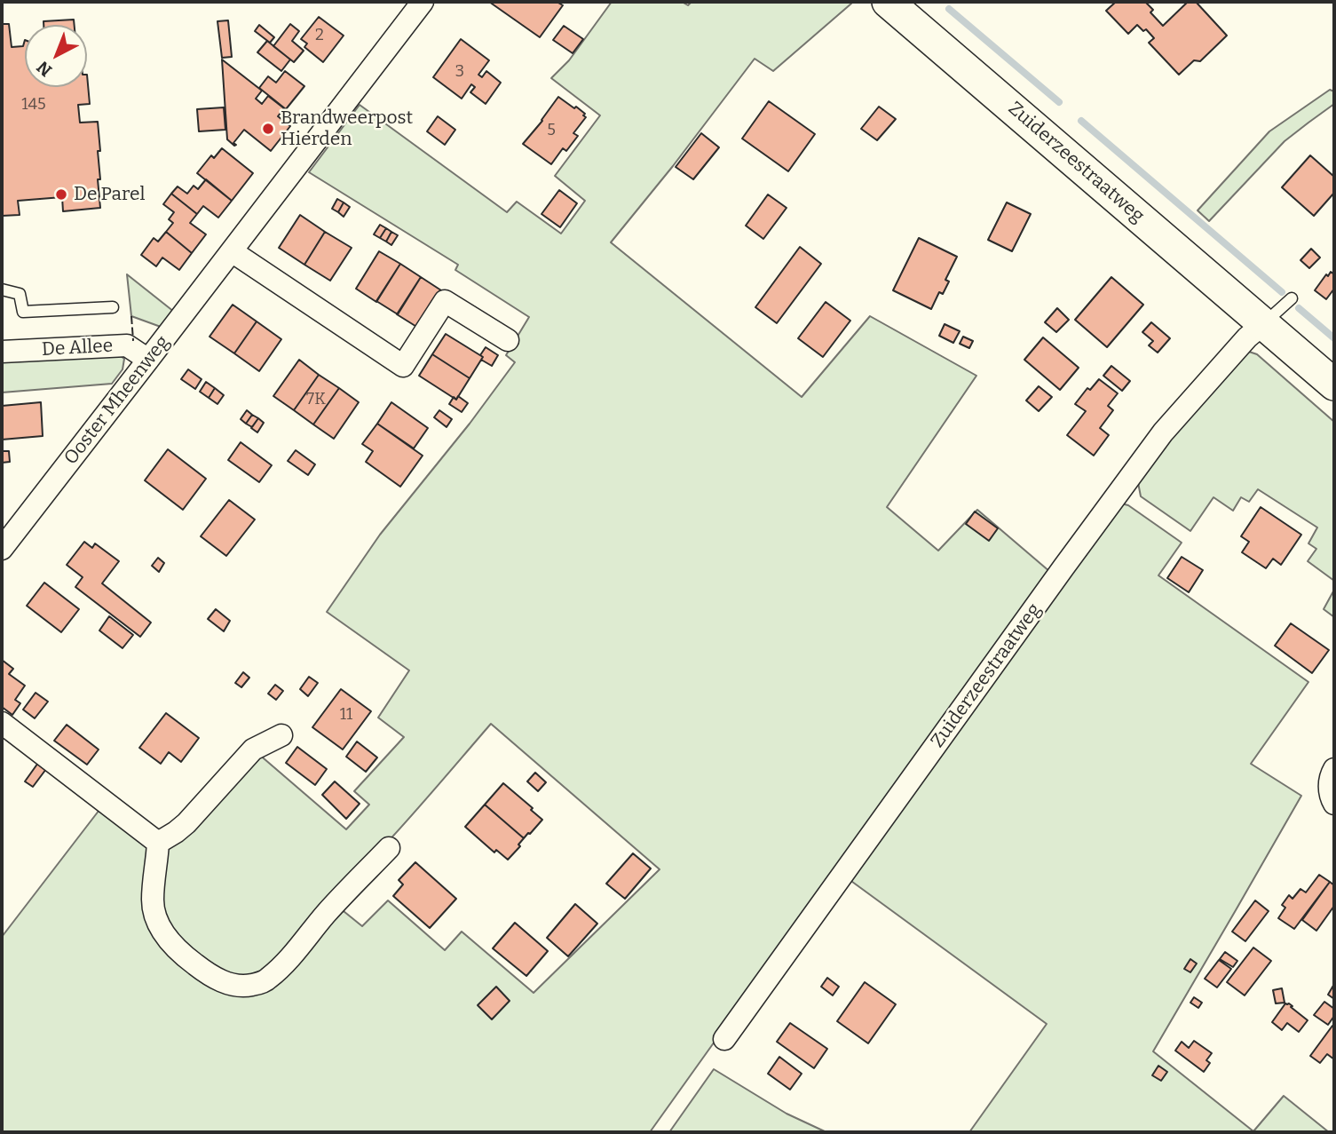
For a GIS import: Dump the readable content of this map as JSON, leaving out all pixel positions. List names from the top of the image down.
{
  "streets": {
    "main road": ["Zuiderzeestraatweg"],
    "street": ["De Allee", "Ooster Mheenweg"]
  },
  "crossings": [
    ["De Allee", "Ooster Mheenweg"]
  ],
  "places": ["Brandweerpost Hierden", "De Parel"],
  "house_numbers": [
    "2",
    "3",
    "145",
    "5",
    "7K",
    "11"
  ],
  "north": "bottom left"
}
